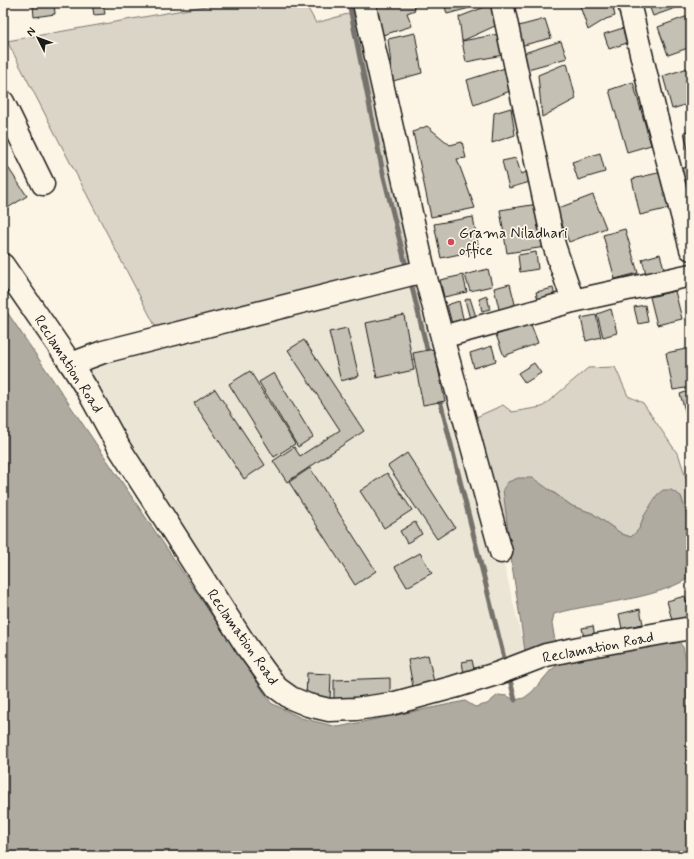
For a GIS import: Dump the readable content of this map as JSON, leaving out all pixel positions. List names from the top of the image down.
{
  "streets": {
    "street": ["Reclamation Road"]
  },
  "places": ["Grama Niladhari office"],
  "north": "top left"
}
